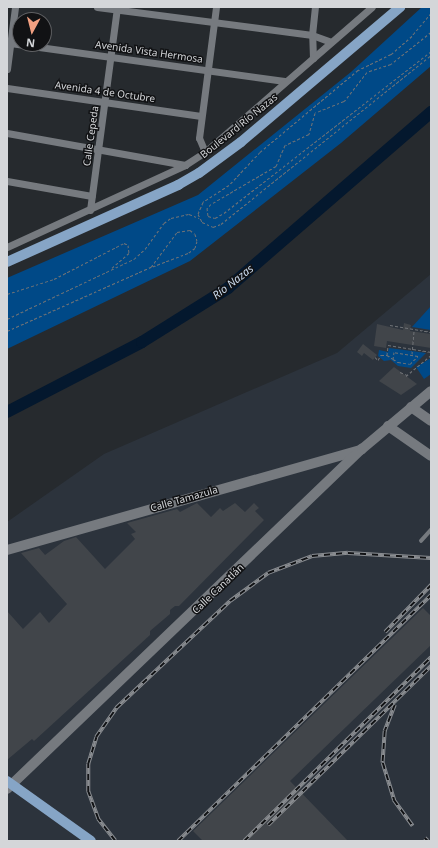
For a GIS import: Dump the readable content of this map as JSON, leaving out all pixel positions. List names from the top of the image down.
{
  "streets": {
    "main road": ["Boulevard Río Nazas"],
    "street": [
      "Avenida Vista Hermosa",
      "Avenida 4 de Octubre",
      "Calle Cepeda",
      "Calle Tamazula",
      "Calle Canatlán"
    ]
  },
  "crossings": [
    ["Avenida Vista Hermosa", "Boulevard Río Nazas"],
    ["Avenida Vista Hermosa", "Calle Cepeda"],
    ["Avenida 4 de Octubre", "Calle Cepeda"],
    ["Boulevard Río Nazas", "Calle Cepeda"],
    ["Calle Tamazula", "Calle Canatlán"]
  ],
  "water": ["Río Nazas"],
  "north": "bottom"
}
